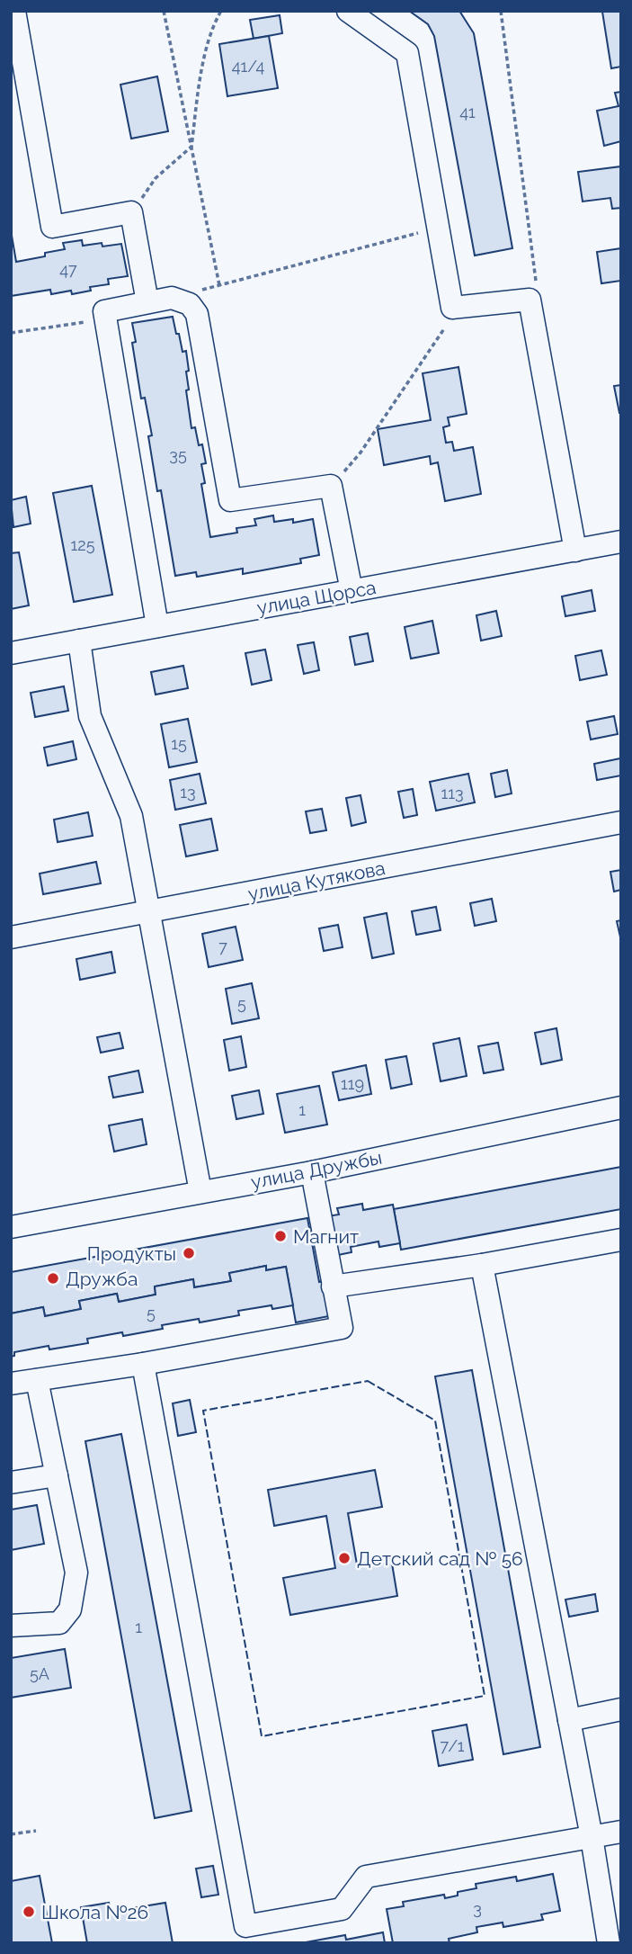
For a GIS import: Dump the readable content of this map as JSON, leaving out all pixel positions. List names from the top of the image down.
{
  "streets": {
    "street": ["улица Щорса", "улица Кутякова", "улица Дружбы"]
  },
  "places": [
    "Магнит",
    "Продукты",
    "Дружба",
    "Детский сад № 56",
    "Школа №26"
  ],
  "house_numbers": [
    "41/4",
    "41",
    "47",
    "35",
    "125",
    "15",
    "13",
    "113",
    "7",
    "5",
    "119",
    "1",
    "5",
    "1",
    "5А",
    "7/1",
    "3"
  ]
}
